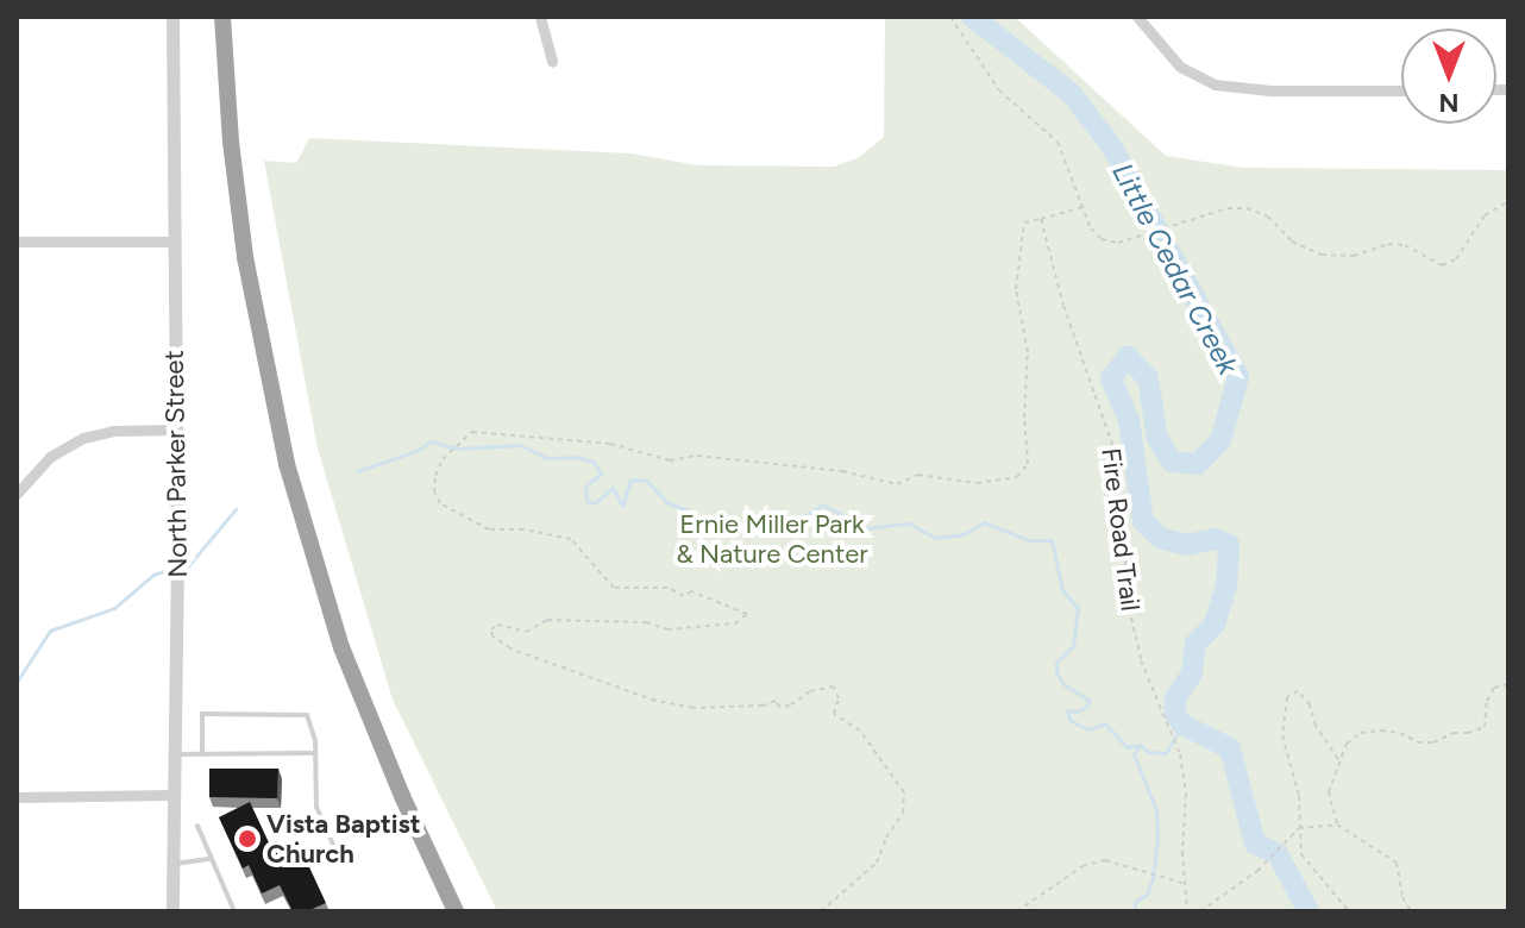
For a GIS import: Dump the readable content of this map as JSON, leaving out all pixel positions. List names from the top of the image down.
{
  "streets": {
    "street": ["North Parker Street"],
    "path": ["Fire Road Trail"]
  },
  "water": ["Little Cedar Creek"],
  "parks": ["Ernie Miller Park & Nature Center"],
  "places": ["Vista Baptist Church"],
  "north": "bottom"
}
